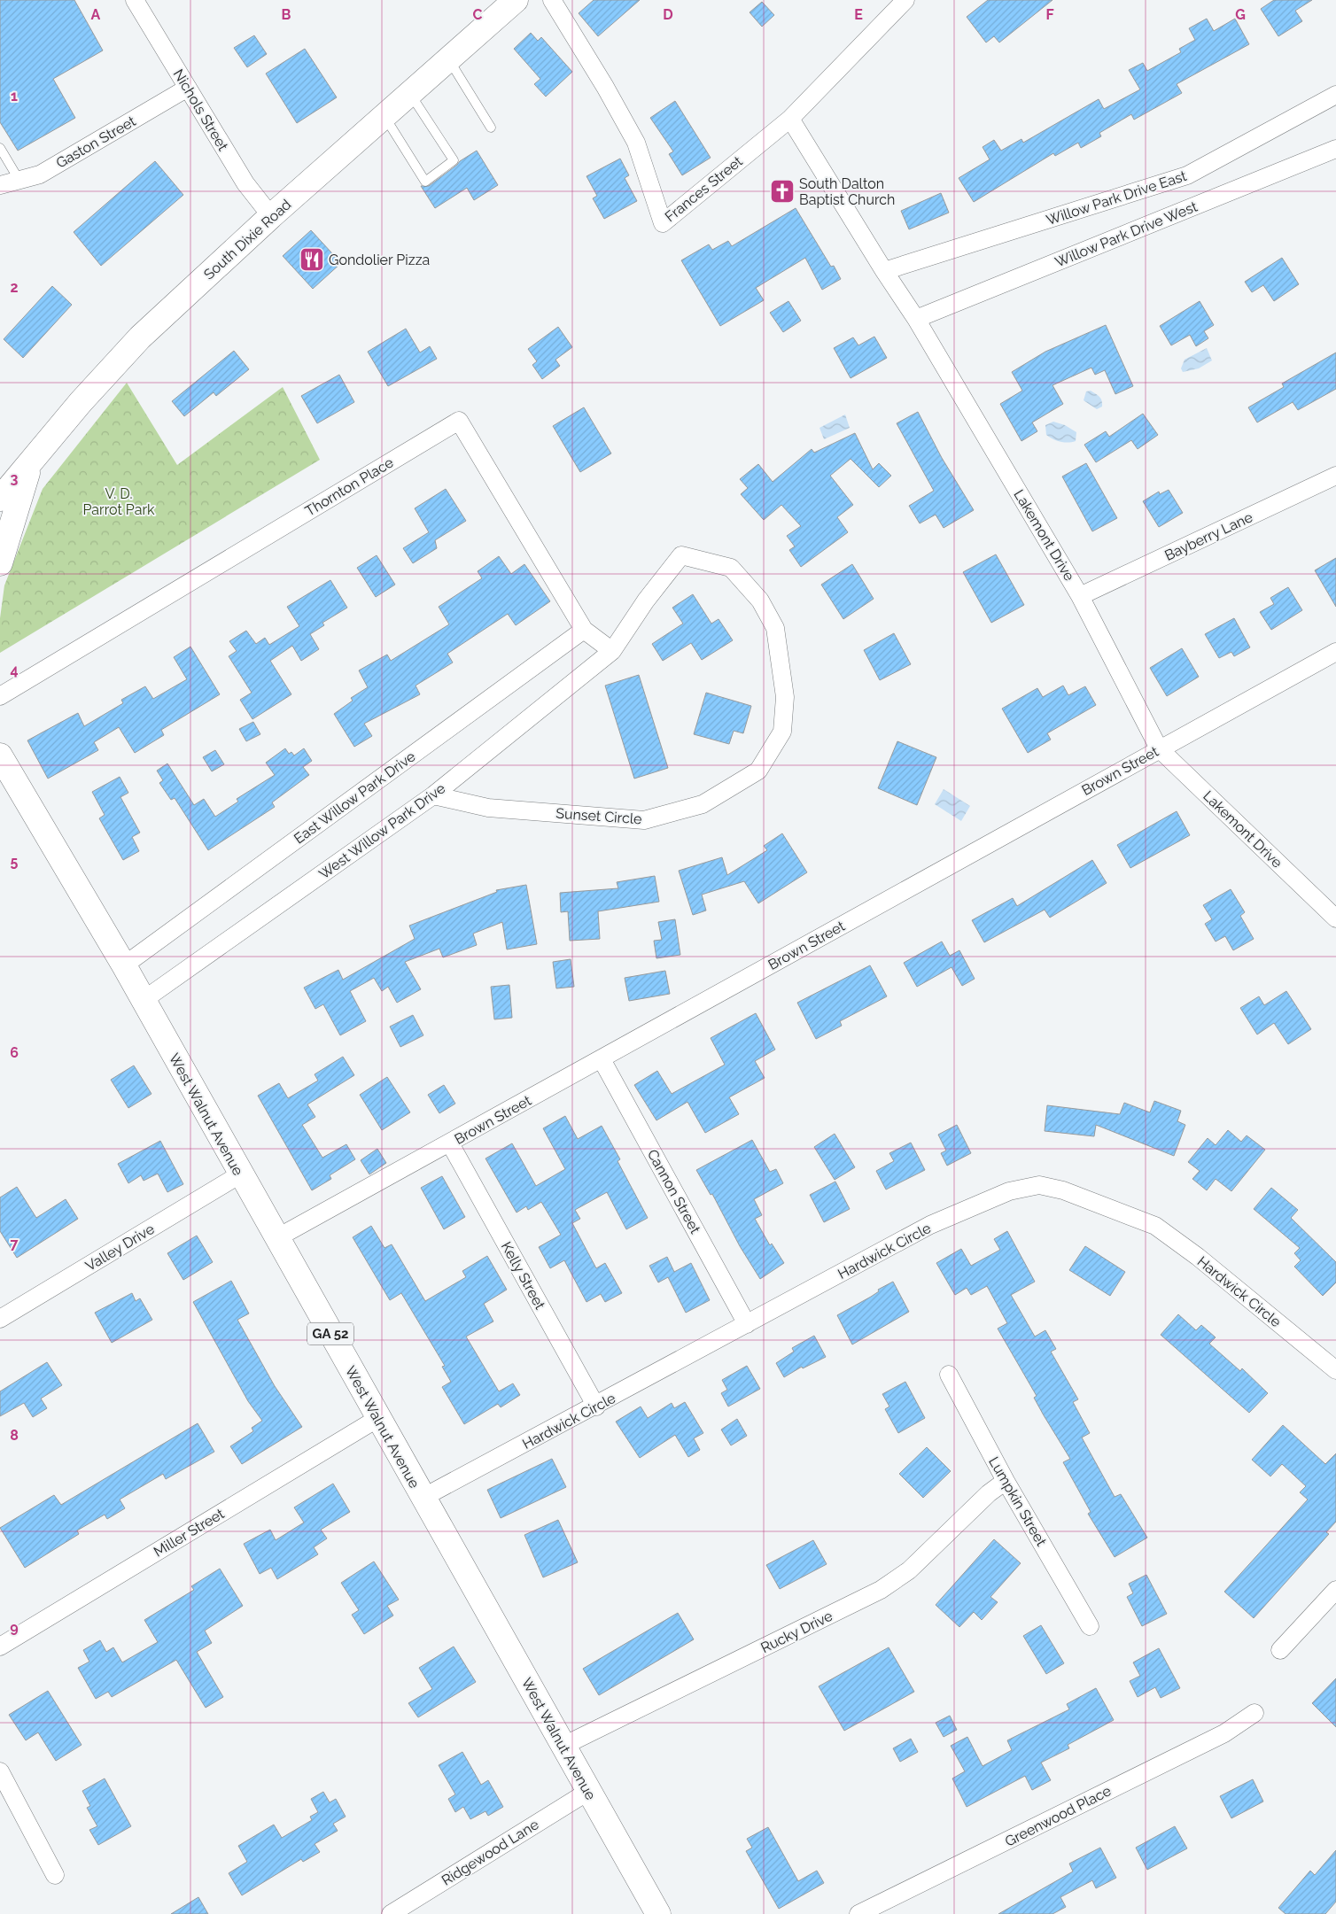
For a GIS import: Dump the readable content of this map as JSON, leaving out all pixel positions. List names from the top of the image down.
{
  "streets": {
    "main road": ["South Dixie Road", "West Walnut Avenue", "GA 52"],
    "street": [
      "Nichols Street",
      "Gaston Street",
      "Frances Street",
      "Willow Park Drive East",
      "Willow Park Drive West",
      "Thornton Place",
      "Lakemont Drive",
      "Bayberry Lane",
      "Brown Street",
      "East Willow Park Drive",
      "Sunset Circle",
      "West Willow Park Drive",
      "Cannon Street",
      "Valley Drive",
      "Hardwick Circle",
      "Kelly Street",
      "Lumpkin Street",
      "Miller Street",
      "Rucky Drive",
      "Greenwood Place",
      "Ridgewood Lane"
    ]
  },
  "crossings": [
    ["Nichols Street", "Gaston Street"],
    ["Nichols Street", "South Dixie Road"],
    ["Frances Street", "Lakemont Drive"],
    ["Willow Park Drive East", "Lakemont Drive"],
    ["Willow Park Drive West", "Lakemont Drive"],
    ["Thornton Place", "East Willow Park Drive"],
    ["Thornton Place", "Sunset Circle"],
    ["Thornton Place", "West Willow Park Drive"],
    ["Lakemont Drive", "Bayberry Lane"],
    ["Lakemont Drive", "Brown Street"],
    ["Brown Street", "West Walnut Avenue"],
    ["Brown Street", "Cannon Street"],
    ["Brown Street", "Kelly Street"],
    ["East Willow Park Drive", "West Walnut Avenue"],
    ["Sunset Circle", "West Willow Park Drive"],
    ["West Willow Park Drive", "West Walnut Avenue"],
    ["West Walnut Avenue", "Valley Drive"],
    ["West Walnut Avenue", "Hardwick Circle"],
    ["West Walnut Avenue", "Miller Street"],
    ["West Walnut Avenue", "Rucky Drive"],
    ["West Walnut Avenue", "Ridgewood Lane"],
    ["Cannon Street", "Hardwick Circle"],
    ["Hardwick Circle", "Kelly Street"],
    ["Lumpkin Street", "Rucky Drive"]
  ],
  "parks": ["V. D. Parrot Park"],
  "places": {
    "church": ["South Dalton Baptist Church"],
    "restaurant": ["Gondolier Pizza"]
  },
  "grid": {
    "columns": [
      "A",
      "B",
      "C",
      "D",
      "E",
      "F",
      "G"
    ],
    "rows": [
      "1",
      "2",
      "3",
      "4",
      "5",
      "6",
      "7",
      "8",
      "9"
    ]
  }
}
